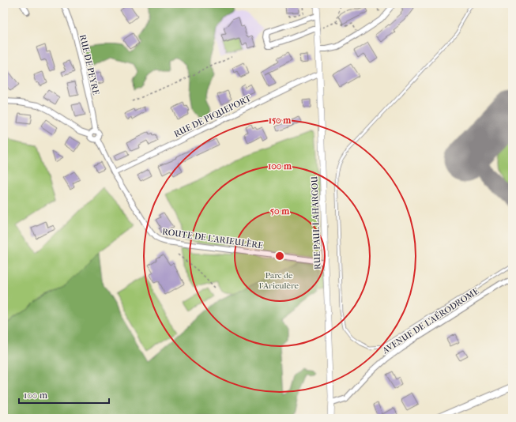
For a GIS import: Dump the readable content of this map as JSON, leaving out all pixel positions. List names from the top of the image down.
{
  "streets": {
    "street": [
      "RUE DE PEYRE",
      "RUE DE PIQUEPORT",
      "RUE PAUL LAHARGOU",
      "ROUTE DE L'ARIEULÈRE",
      "AVENUE DE L'AÉRODROME"
    ]
  },
  "crossings": [
    ["RUE DE PEYRE", "RUE DE PIQUEPORT"],
    ["RUE DE PEYRE", "ROUTE DE L'ARIEULÈRE"],
    ["RUE DE PIQUEPORT", "RUE PAUL LAHARGOU"],
    ["RUE DE PIQUEPORT", "ROUTE DE L'ARIEULÈRE"],
    ["RUE PAUL LAHARGOU", "ROUTE DE L'ARIEULÈRE"],
    ["RUE PAUL LAHARGOU", "AVENUE DE L'AÉRODROME"]
  ],
  "parks": ["Parc de l'Arieulère"],
  "scale_bar": "100 m",
  "rings": ["150 m", "100 m", "50 m"]
}
